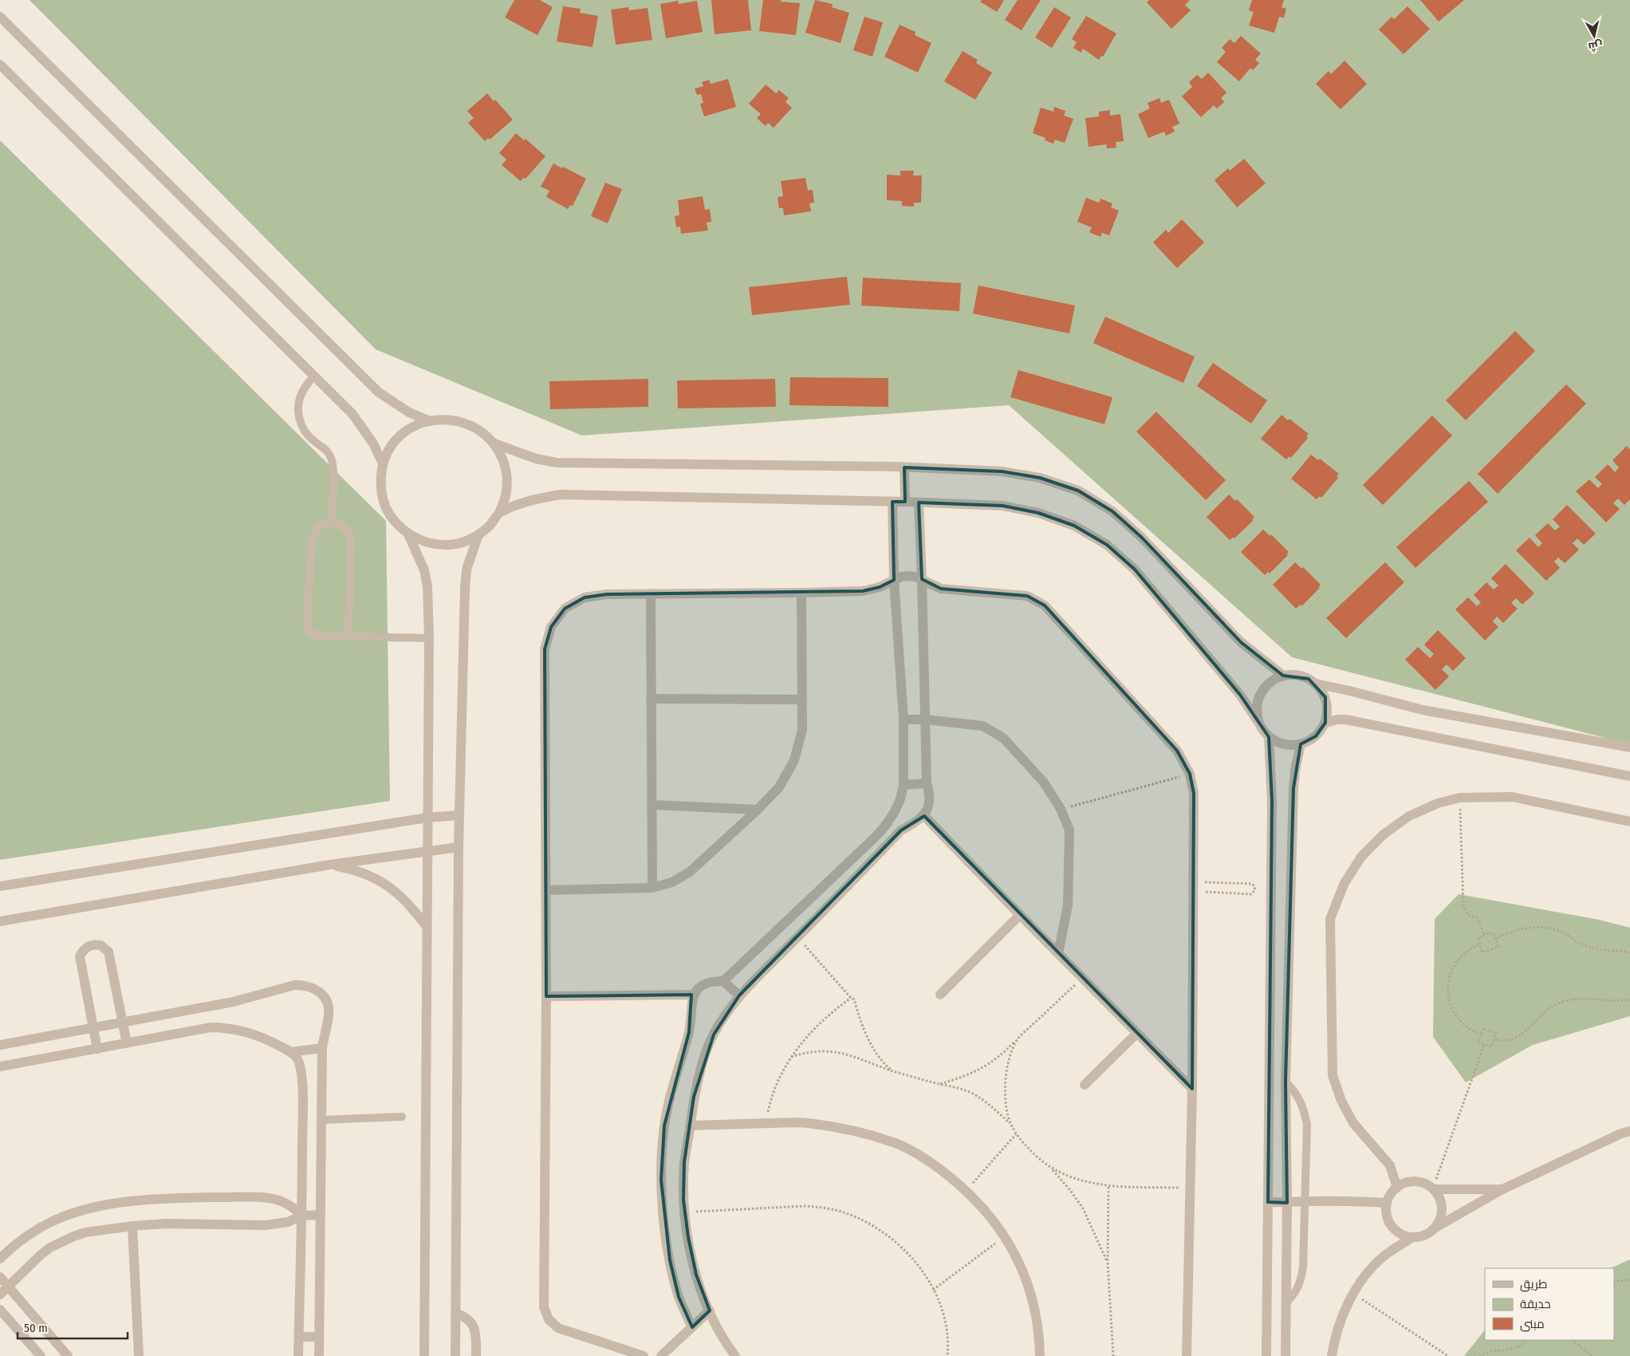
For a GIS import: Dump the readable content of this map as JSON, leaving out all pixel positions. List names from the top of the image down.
{
  "legend": ["طريق", "حديقة", "مبنى"],
  "scale_bar": "50 m",
  "north": "bottom"
}
